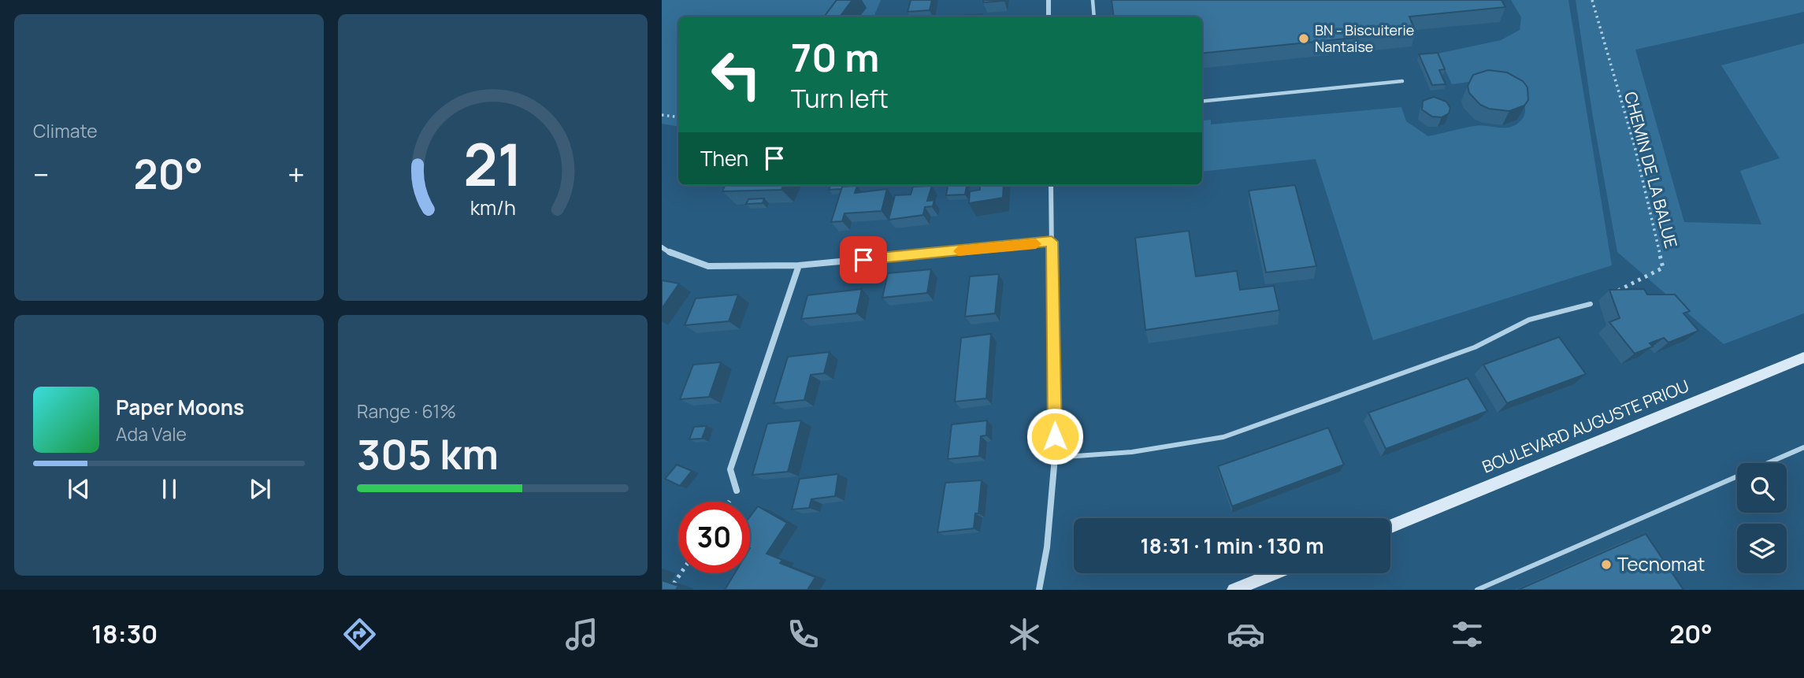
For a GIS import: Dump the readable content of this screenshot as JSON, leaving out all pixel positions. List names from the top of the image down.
{
  "streets": {
    "main road": ["BOULEVARD AUGUSTE PRIOU"],
    "path": ["CHEMIN DE LA BALUE"]
  },
  "places": ["BN - Biscuiterie Nantaise", "Tecnomat"],
  "page": {
    "tile": [
      "Climate",
      ["Range · 61%", "305 km"]
    ],
    "turn": ["70 m", "Turn left"],
    "then": "Then",
    "heat": ["−", "20°", "+"],
    "song": ["Paper Moons", "Ada Vale"],
    "limit": "30",
    "trip": "18:31 · 1 min · 130 m",
    "tabs": ["18:30", "20°"],
    "gauge": ["21", "km/h"]
  }
}
